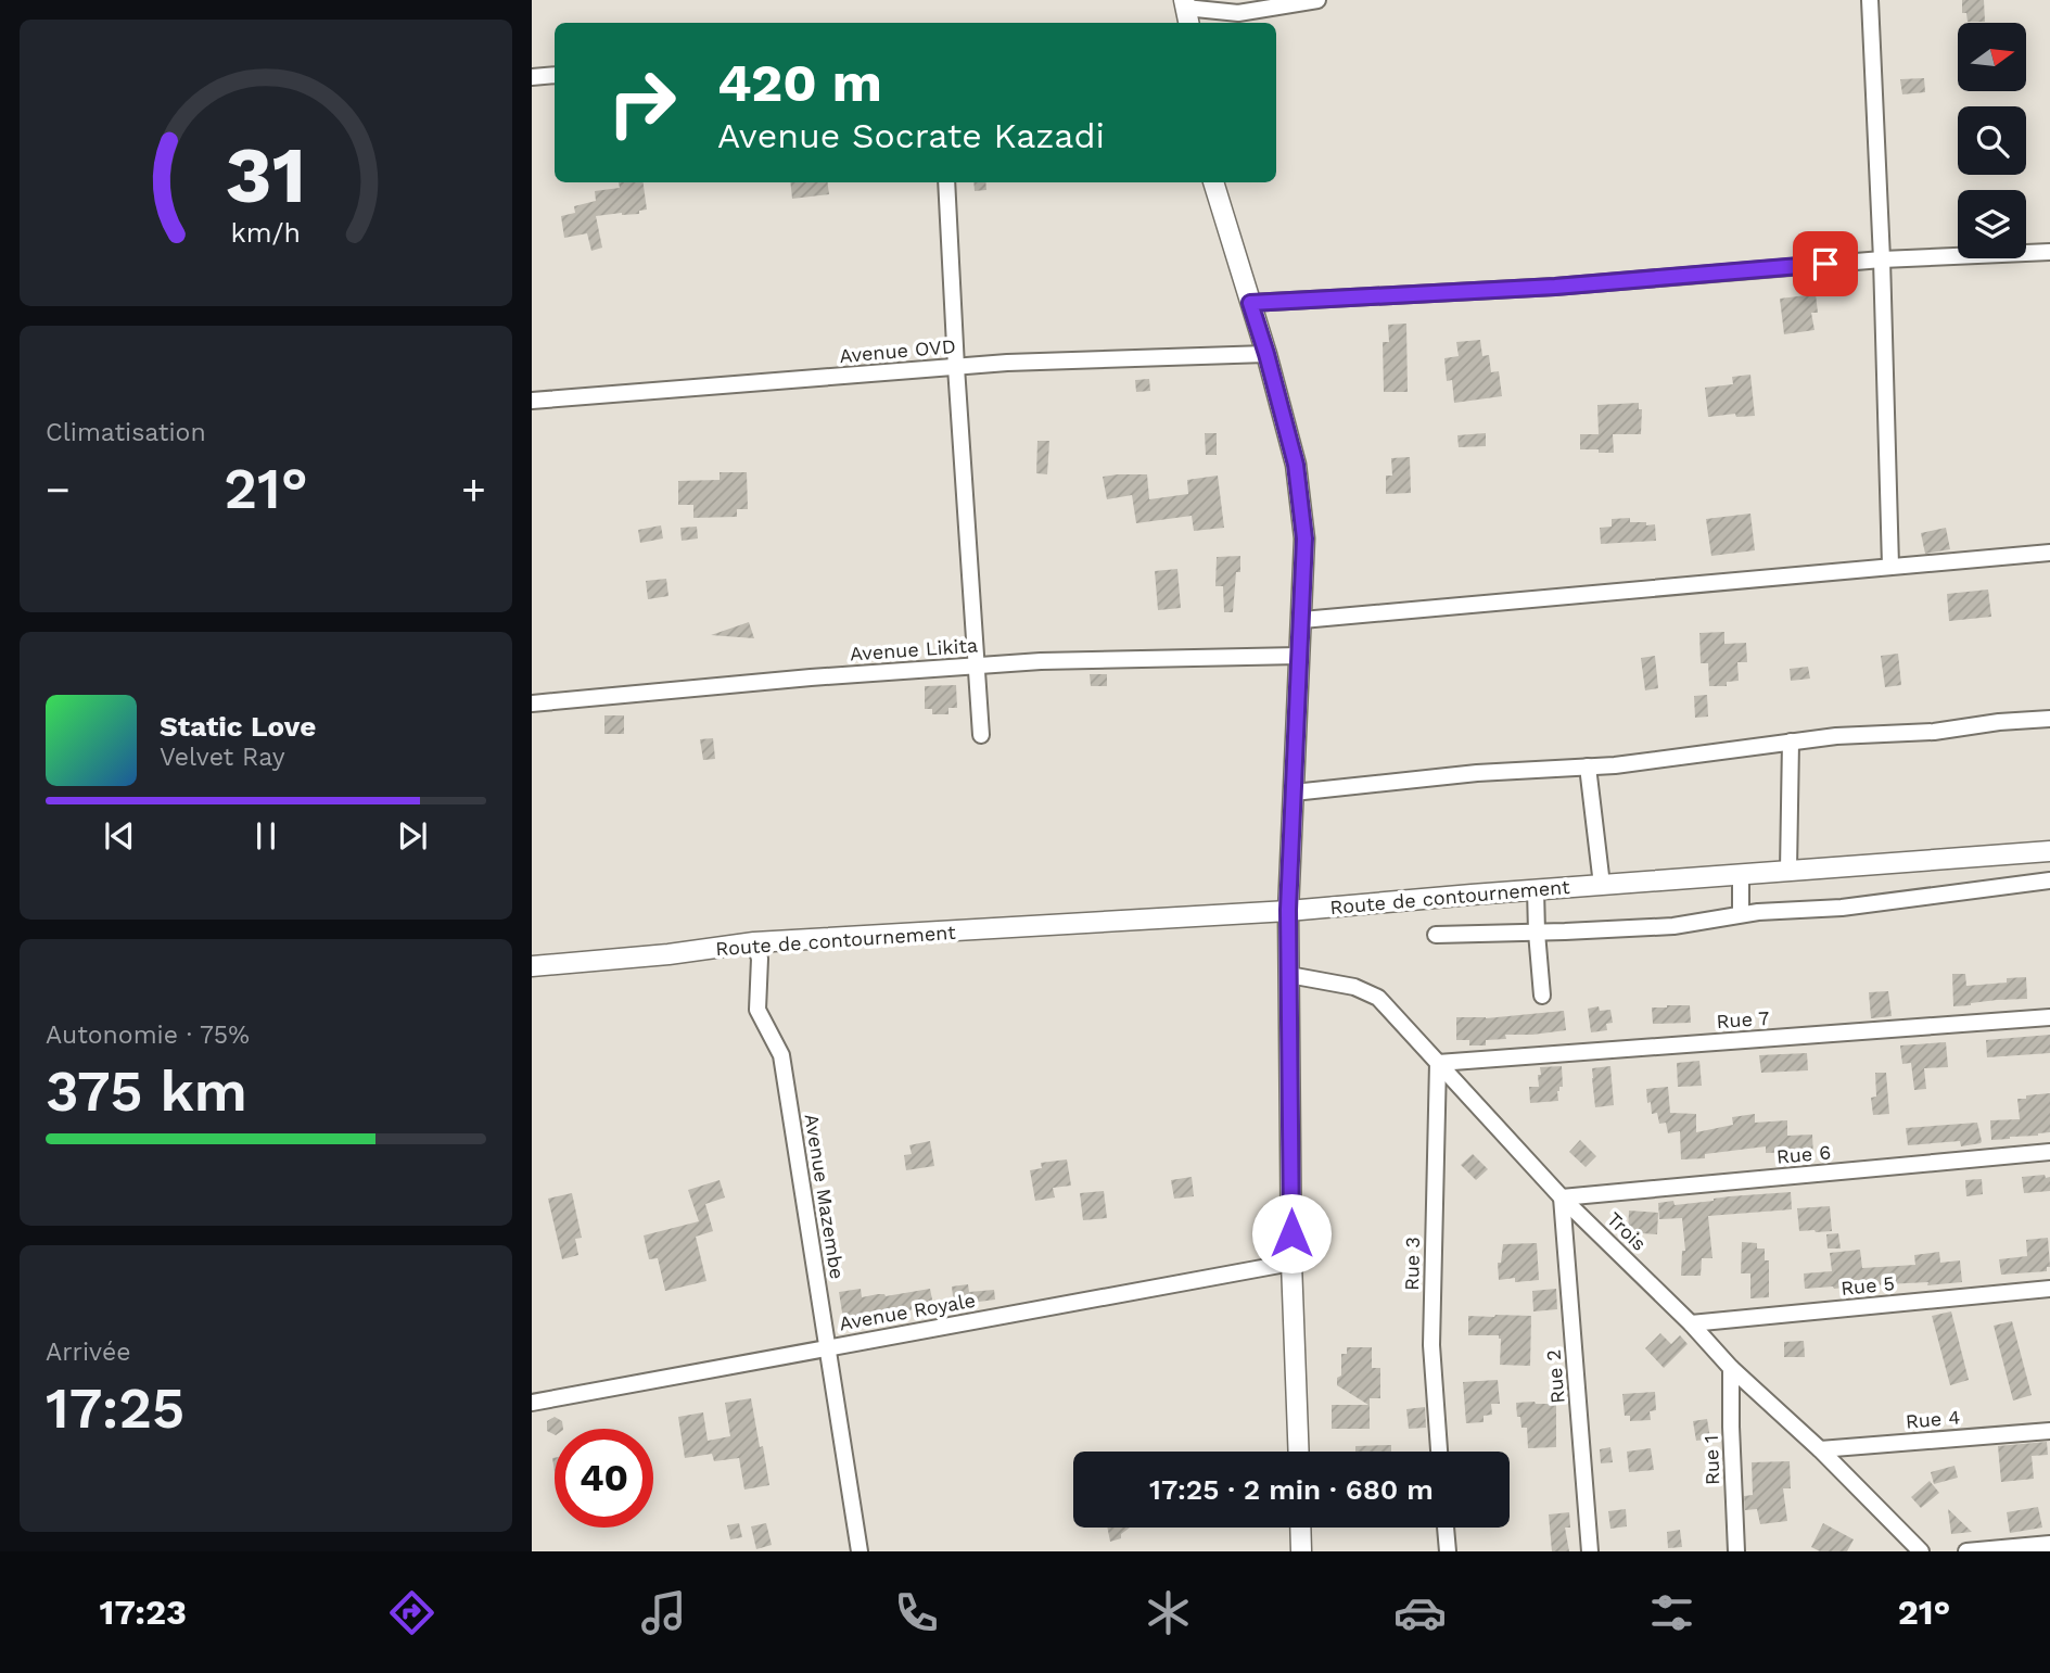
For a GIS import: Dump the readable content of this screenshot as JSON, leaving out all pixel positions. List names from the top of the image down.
{
  "streets": {
    "street": [
      "Avenue OVD",
      "Avenue Likita",
      "Route de contournement",
      "Rue 7",
      "Rue 6",
      "Avenue Mazembe",
      "Trois",
      "Rue 3",
      "Rue 5",
      "Avenue Royale",
      "Rue 2",
      "Rue 4",
      "Rue 1"
    ]
  },
  "crossings": [
    ["Route de contournement", "Avenue Mazembe"],
    ["Rue 7", "Trois"],
    ["Rue 7", "Rue 3"],
    ["Rue 6", "Trois"],
    ["Rue 6", "Rue 2"],
    ["Avenue Mazembe", "Avenue Royale"],
    ["Trois", "Rue 3"],
    ["Trois", "Rue 5"],
    ["Trois", "Rue 2"],
    ["Trois", "Rue 4"],
    ["Trois", "Rue 1"]
  ],
  "north": "right",
  "page": {
    "turn": ["420 m", "Avenue Socrate Kazadi"],
    "tile": [
      "Climatisation",
      ["Autonomie · 75%", "375 km"],
      ["Arrivée", "17:25"]
    ],
    "heat": ["−", "21°", "+"],
    "song": ["Static Love", "Velvet Ray"],
    "limit": "40",
    "trip": "17:25 · 2 min · 680 m",
    "tabs": ["17:23", "21°"],
    "gauge": ["31", "km/h"]
  }
}
